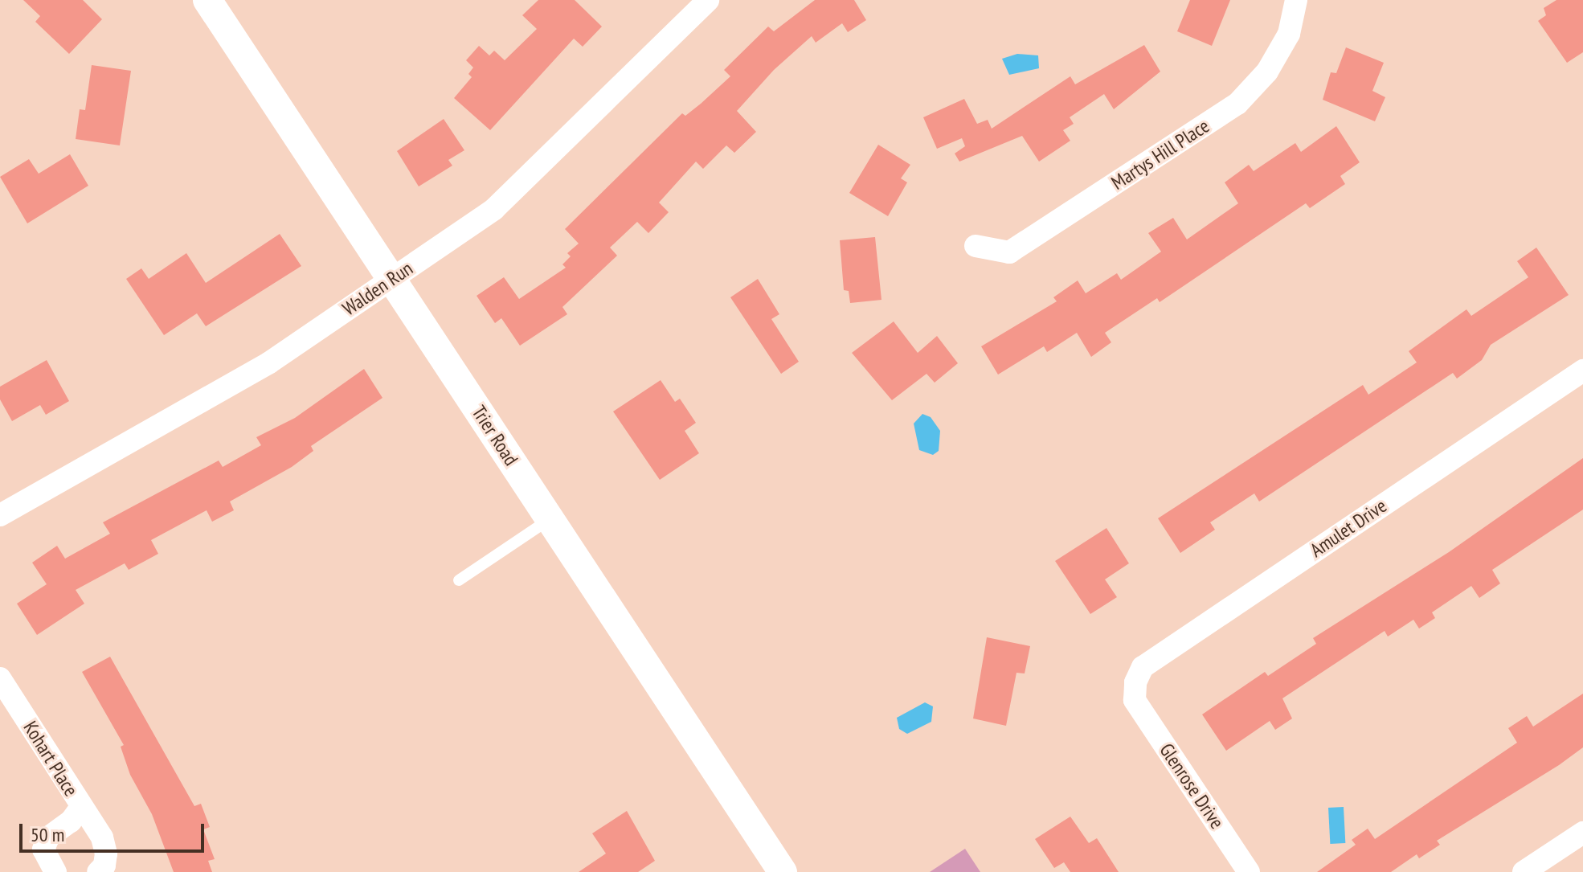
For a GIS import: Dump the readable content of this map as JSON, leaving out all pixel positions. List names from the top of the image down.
{
  "streets": {
    "street": [
      "Martys Hill Place",
      "Walden Run",
      "Trier Road",
      "Amulet Drive",
      "Kohart Place",
      "Glenrose Drive"
    ]
  },
  "crossings": [
    ["Walden Run", "Trier Road"],
    ["Amulet Drive", "Glenrose Drive"]
  ],
  "scale_bar": "50 m"
}
